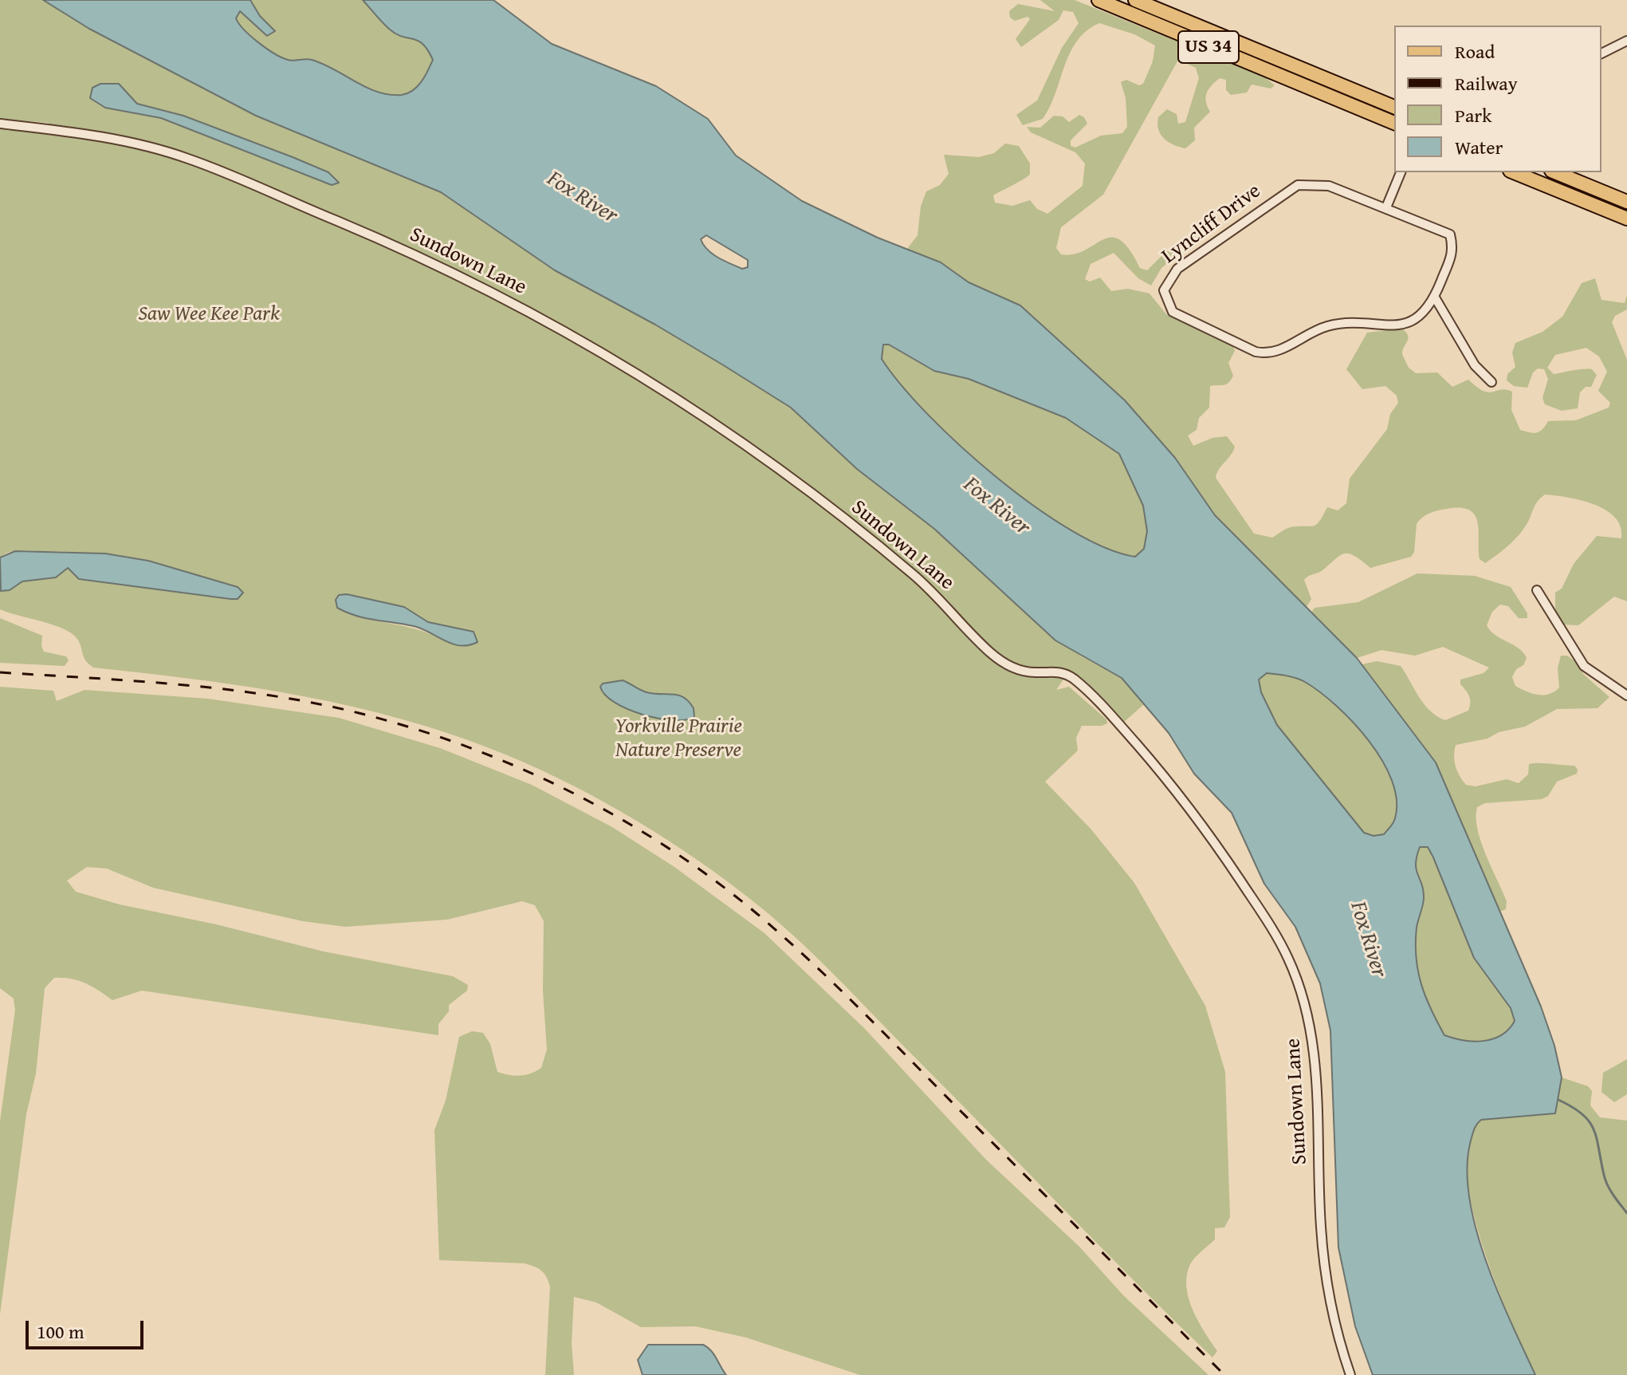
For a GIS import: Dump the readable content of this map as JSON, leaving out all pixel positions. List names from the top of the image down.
{
  "streets": {
    "main road": ["US 34"],
    "street": ["Lyncliff Drive", "Sundown Lane"]
  },
  "water": ["Fox River"],
  "parks": ["Saw Wee Kee Park", "Yorkville Prairie Nature Preserve"],
  "legend": [
    "Road",
    "Railway",
    "Park",
    "Water"
  ],
  "scale_bar": "100 m"
}
